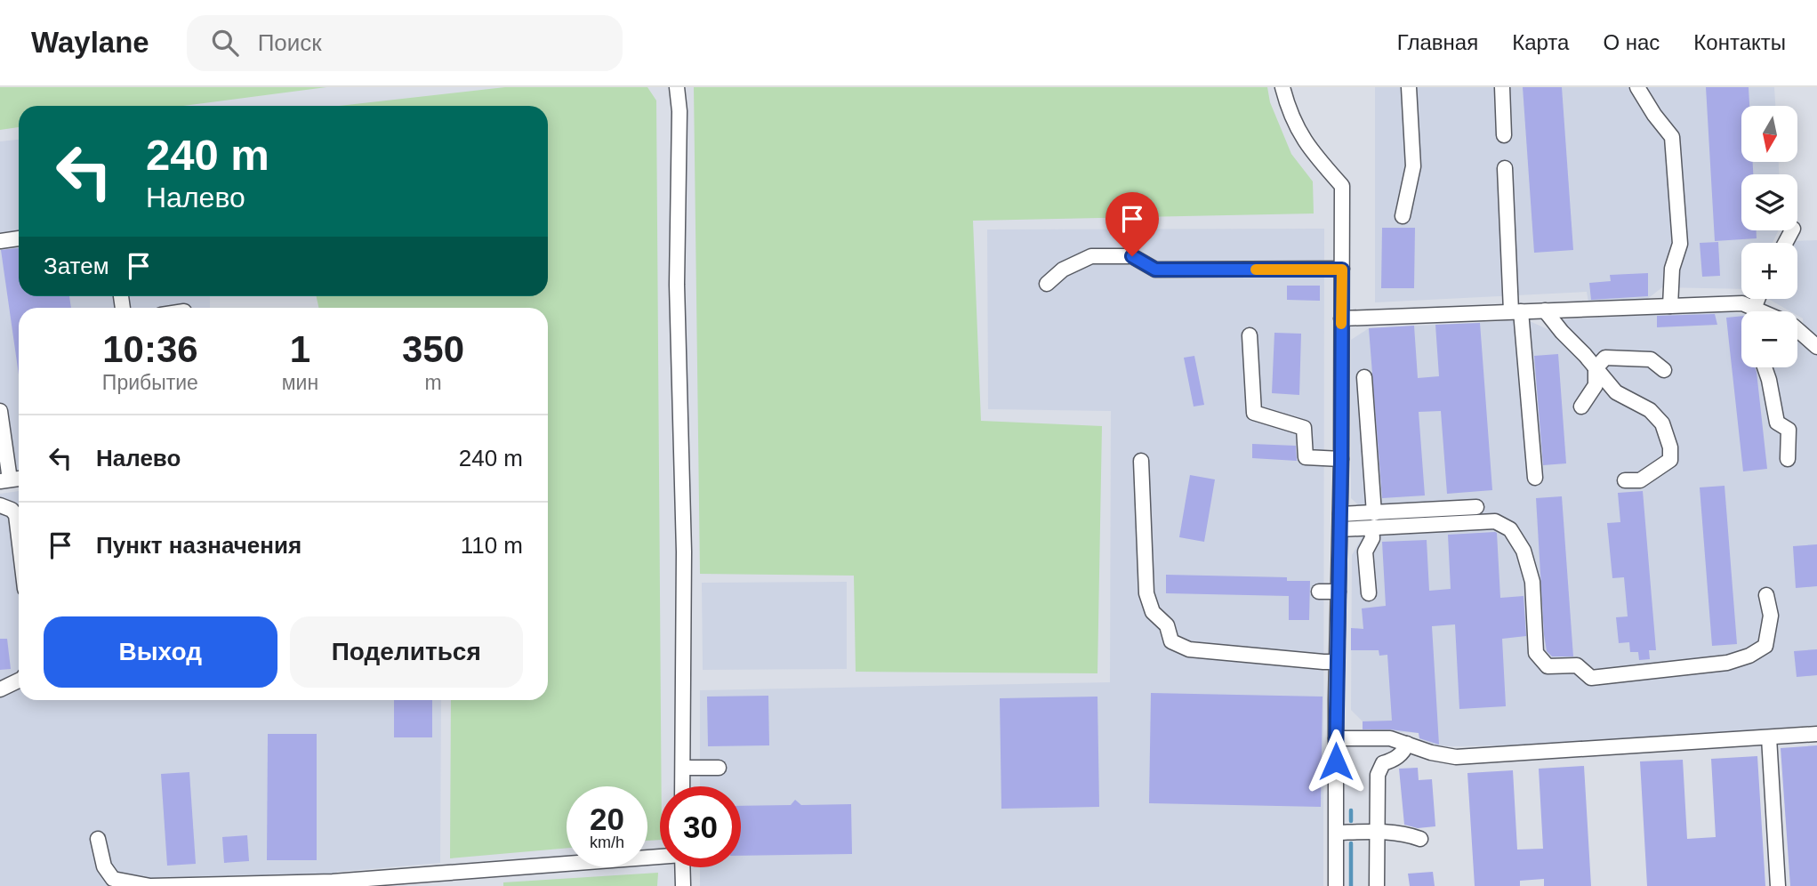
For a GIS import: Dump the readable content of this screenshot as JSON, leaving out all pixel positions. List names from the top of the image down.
{
  "north": "bottom",
  "page": {
    "header": "Waylane",
    "search": "Поиск",
    "nav": [
      "Главная",
      "Карта",
      "О нас",
      "Контакты"
    ],
    "map_buttons": ["+", "−"],
    "turn": ["240 m", "Налево"],
    "then": "Затем",
    "eta": [
      "10:36",
      "Прибытие",
      "1",
      "мин",
      "350",
      "m"
    ],
    "list": [
      {
        "name": "Налево",
        "value": "240 m"
      },
      {
        "name": "Пункт назначения",
        "value": "110 m"
      }
    ],
    "buttons": ["Выход", "Поделиться"],
    "speed": "20 km/h",
    "limit": "30"
  }
}
